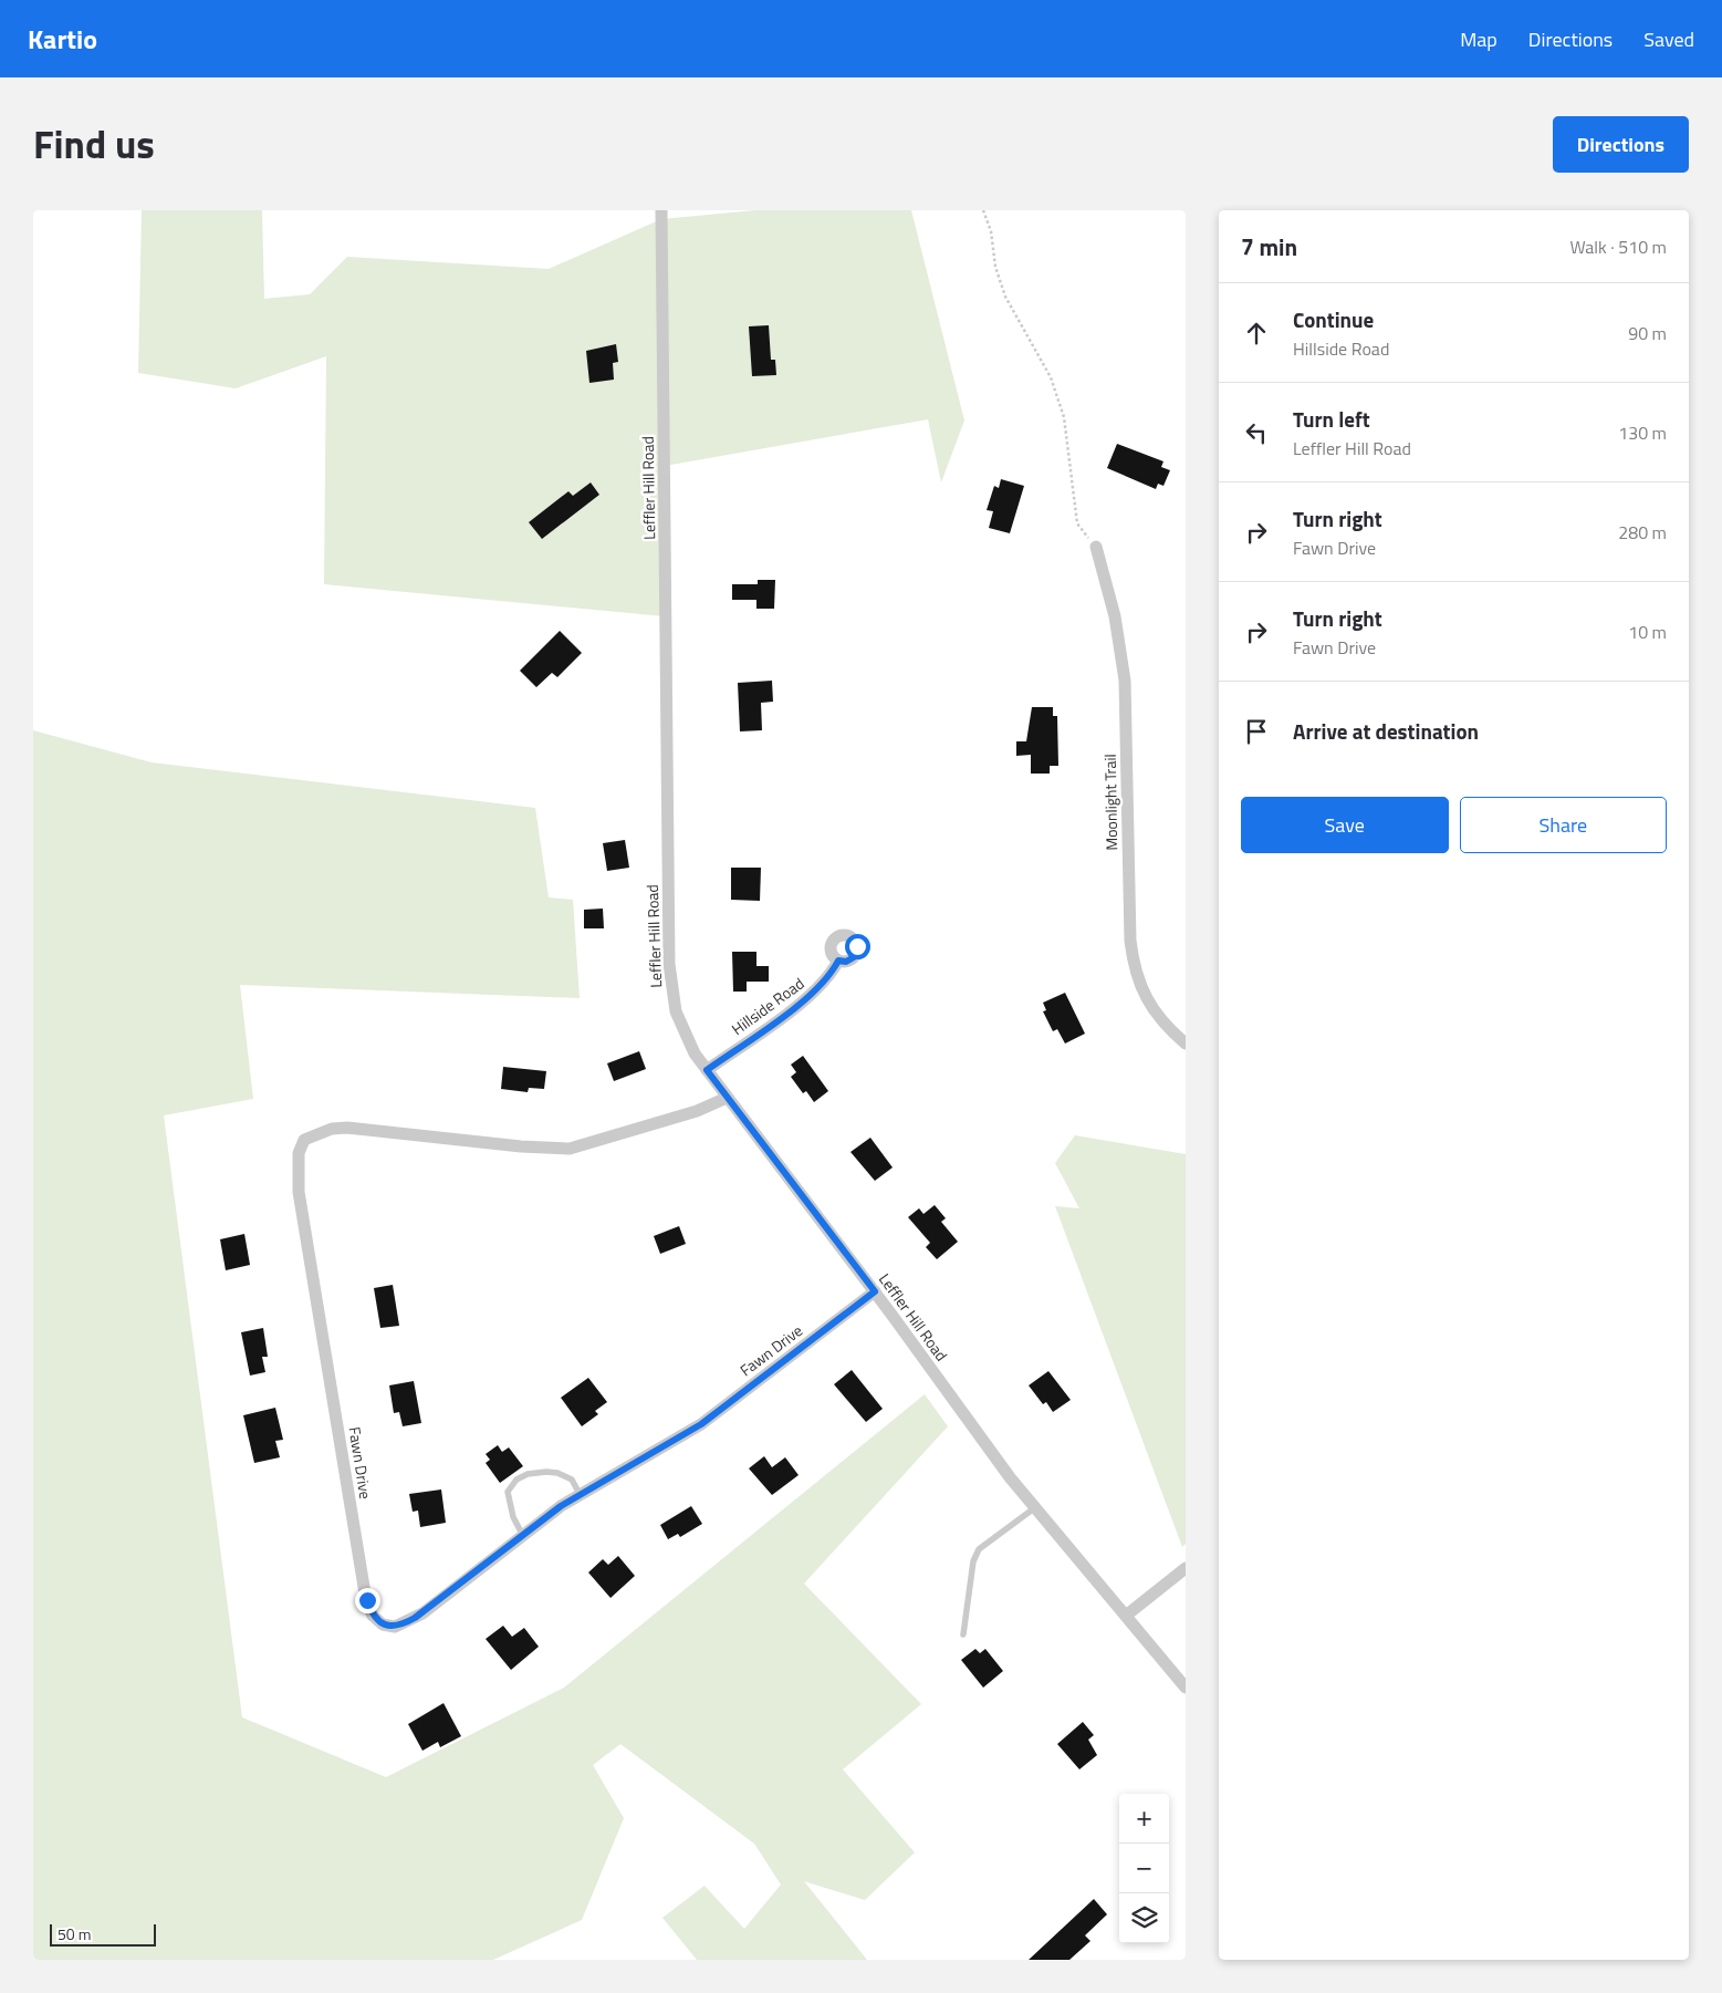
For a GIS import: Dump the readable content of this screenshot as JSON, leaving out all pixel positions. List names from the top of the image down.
{
  "streets": {
    "street": [
      "Leffler Hill Road",
      "Moonlight Trail",
      "Hillside Road",
      "Fawn Drive"
    ]
  },
  "crossings": [
    ["Leffler Hill Road", "Hillside Road"],
    ["Leffler Hill Road", "Fawn Drive"]
  ],
  "scale_bar": "50 m",
  "page": {
    "header": "Kartio",
    "nav": ["Map", "Directions", "Saved"],
    "title": "Find us",
    "buttons": [
      "Directions",
      ["Save", "Share"]
    ],
    "heading": ["7 min", "Walk · 510 m"],
    "list": [
      ["Continue", "Hillside Road", "90 m"],
      ["Turn left", "Leffler Hill Road", "130 m"],
      ["Turn right", "Fawn Drive", "280 m"],
      ["Turn right", "Fawn Drive", "10 m"],
      "Arrive at destination"
    ],
    "map_buttons": ["+", "−"],
    "scale": "50 m"
  }
}
